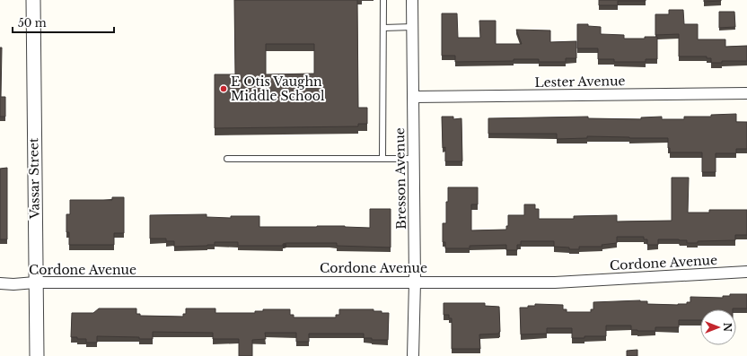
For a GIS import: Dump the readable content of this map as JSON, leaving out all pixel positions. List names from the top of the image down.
{
  "streets": {
    "street": [
      "Lester Avenue",
      "Vassar Street",
      "Bresson Avenue",
      "Cordone Avenue"
    ]
  },
  "crossings": [
    ["Lester Avenue", "Bresson Avenue"],
    ["Vassar Street", "Cordone Avenue"],
    ["Bresson Avenue", "Cordone Avenue"]
  ],
  "places": ["E Otis Vaughn Middle School"],
  "scale_bar": "50 m",
  "north": "right"
}
